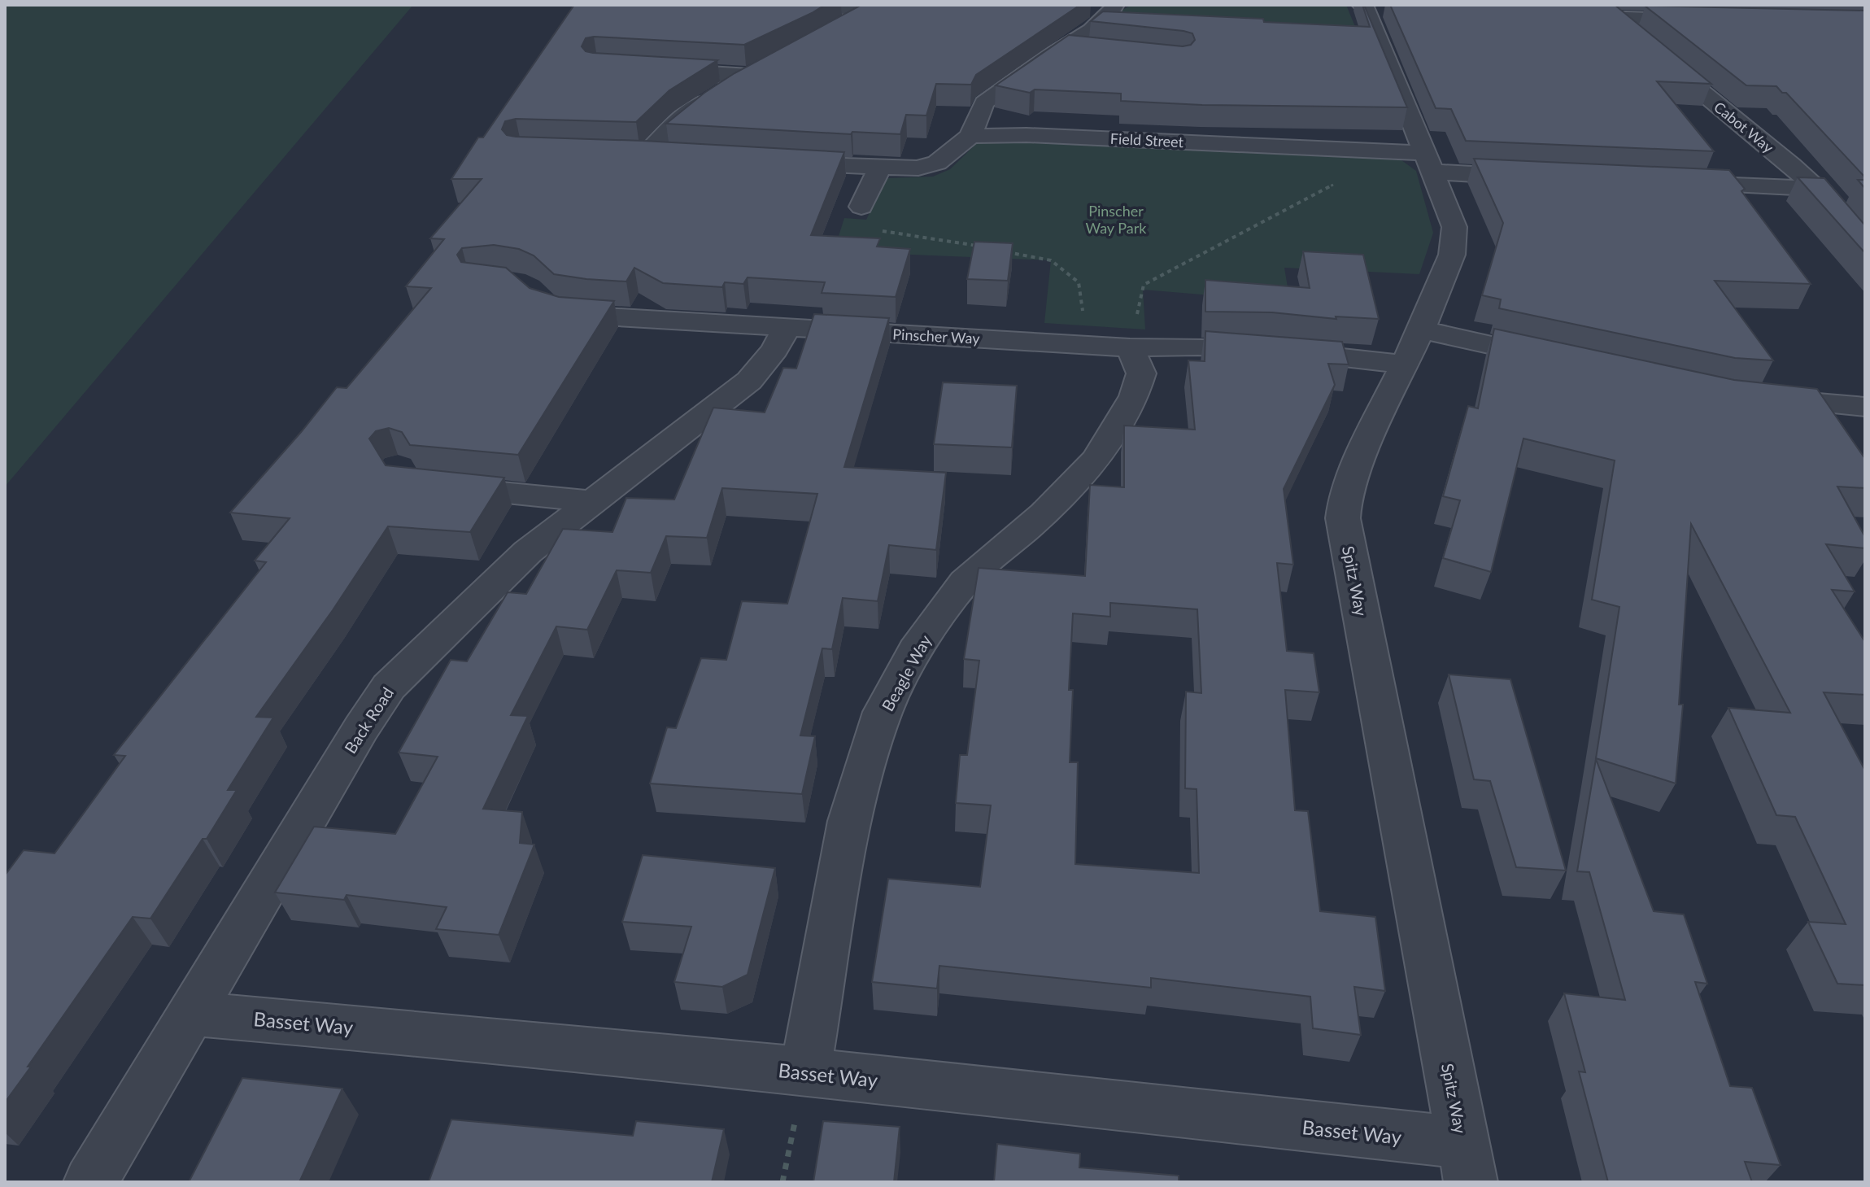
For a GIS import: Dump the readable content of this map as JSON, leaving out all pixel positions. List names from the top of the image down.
{
  "streets": {
    "street": [
      "Cabot Way",
      "Field Street",
      "Pinscher Way",
      "Spitz Way",
      "Beagle Way",
      "Back Road",
      "Basset Way"
    ]
  },
  "crossings": [
    ["Field Street", "Spitz Way"],
    ["Pinscher Way", "Spitz Way"],
    ["Pinscher Way", "Beagle Way"],
    ["Pinscher Way", "Back Road"],
    ["Spitz Way", "Basset Way"],
    ["Beagle Way", "Basset Way"],
    ["Back Road", "Basset Way"]
  ],
  "parks": ["Pinscher Way Park"]
}
